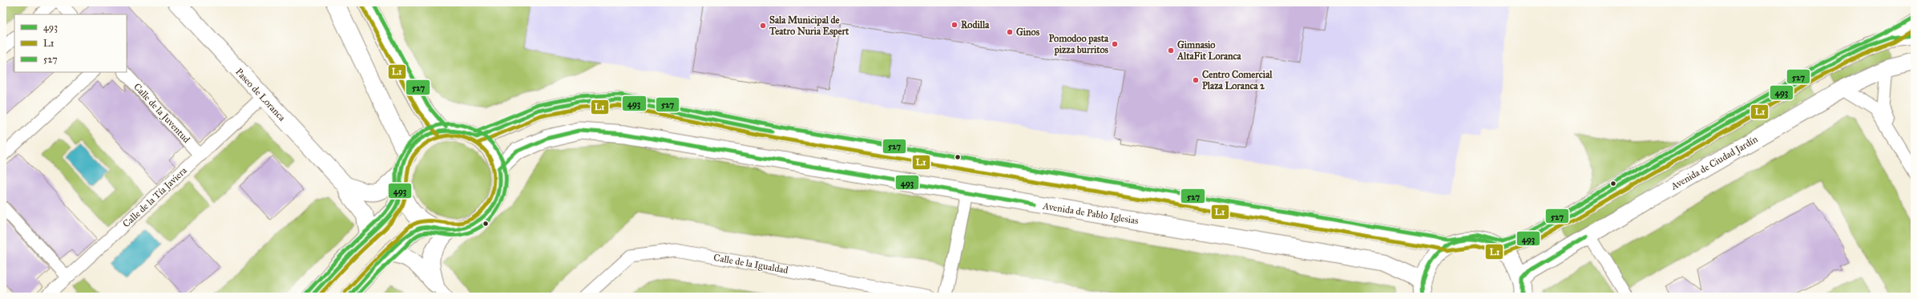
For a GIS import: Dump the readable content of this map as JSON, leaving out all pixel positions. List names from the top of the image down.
{
  "streets": {
    "main road": ["Paseo de Loranca", "Avenida de Ciudad Jardín", "Avenida de Pablo Iglesias"],
    "street": ["Calle de la Juventud", "Calle de la Tía Javiera", "Calle de la Igualdad"]
  },
  "crossings": [
    ["Paseo de Loranca", "Calle de la Tía Javiera"],
    ["Paseo de Loranca", "Avenida de Pablo Iglesias"],
    ["Calle de la Juventud", "Calle de la Tía Javiera"]
  ],
  "places": [
    "Rodilla",
    "Sala Municipal de Teatro Nuria Espert",
    "Ginos",
    "Pomodoo pasta pizza burritos",
    "Gimnasio AltaFit Loranca",
    "Centro Comercial Plaza Loranca 2"
  ],
  "lines": ["transit line 527", "transit line L1", "transit line 493"],
  "legend": ["493", "L1", "527"]
}
